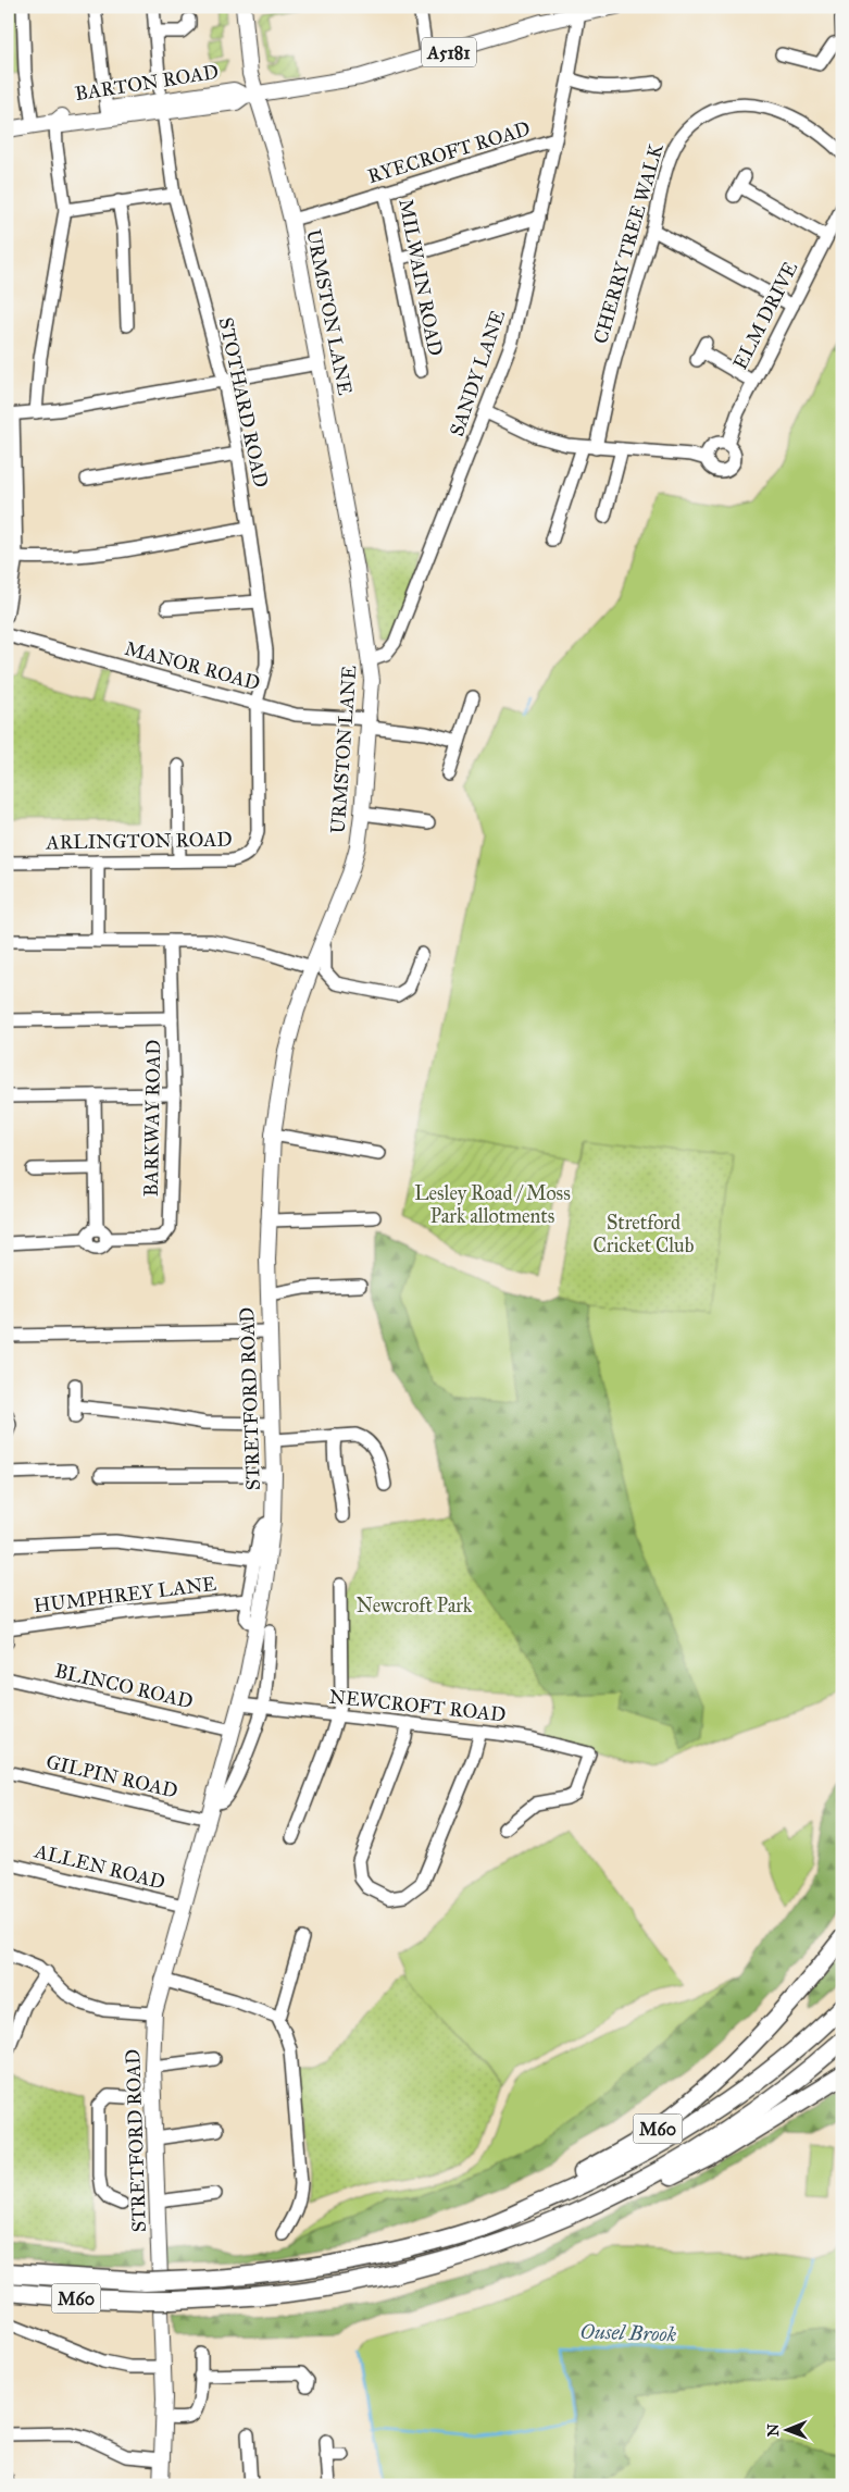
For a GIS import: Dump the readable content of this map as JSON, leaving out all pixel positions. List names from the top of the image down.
{
  "streets": {
    "highway": ["M60"],
    "main road": [
      "A5181",
      "BARTON ROAD",
      "URMSTON LANE",
      "STRETFORD ROAD"
    ],
    "street": [
      "RYECROFT ROAD",
      "CHERRY TREE WALK",
      "MILWAIN ROAD",
      "ELM DRIVE",
      "SANDY LANE",
      "STOTHARD ROAD",
      "MANOR ROAD",
      "ARLINGTON ROAD",
      "BARKWAY ROAD",
      "HUMPHREY LANE",
      "BLINCO ROAD",
      "NEWCROFT ROAD",
      "GILPIN ROAD",
      "ALLEN ROAD"
    ]
  },
  "crossings": [
    ["BARTON ROAD", "URMSTON LANE"],
    ["BARTON ROAD", "SANDY LANE"],
    ["BARTON ROAD", "STOTHARD ROAD"],
    ["RYECROFT ROAD", "MILWAIN ROAD"],
    ["RYECROFT ROAD", "URMSTON LANE"],
    ["RYECROFT ROAD", "SANDY LANE"],
    ["URMSTON LANE", "SANDY LANE"],
    ["URMSTON LANE", "MANOR ROAD"],
    ["URMSTON LANE", "STRETFORD ROAD"],
    ["STOTHARD ROAD", "MANOR ROAD"],
    ["STOTHARD ROAD", "ARLINGTON ROAD"],
    ["MANOR ROAD", "ARLINGTON ROAD"],
    ["STRETFORD ROAD", "BLINCO ROAD"],
    ["STRETFORD ROAD", "NEWCROFT ROAD"],
    ["STRETFORD ROAD", "GILPIN ROAD"],
    ["STRETFORD ROAD", "ALLEN ROAD"]
  ],
  "water": ["Ousel Brook"],
  "parks": ["Lesley Road / Moss Park allotments", "Stretford Cricket Club", "Newcroft Park"],
  "north": "left"
}
